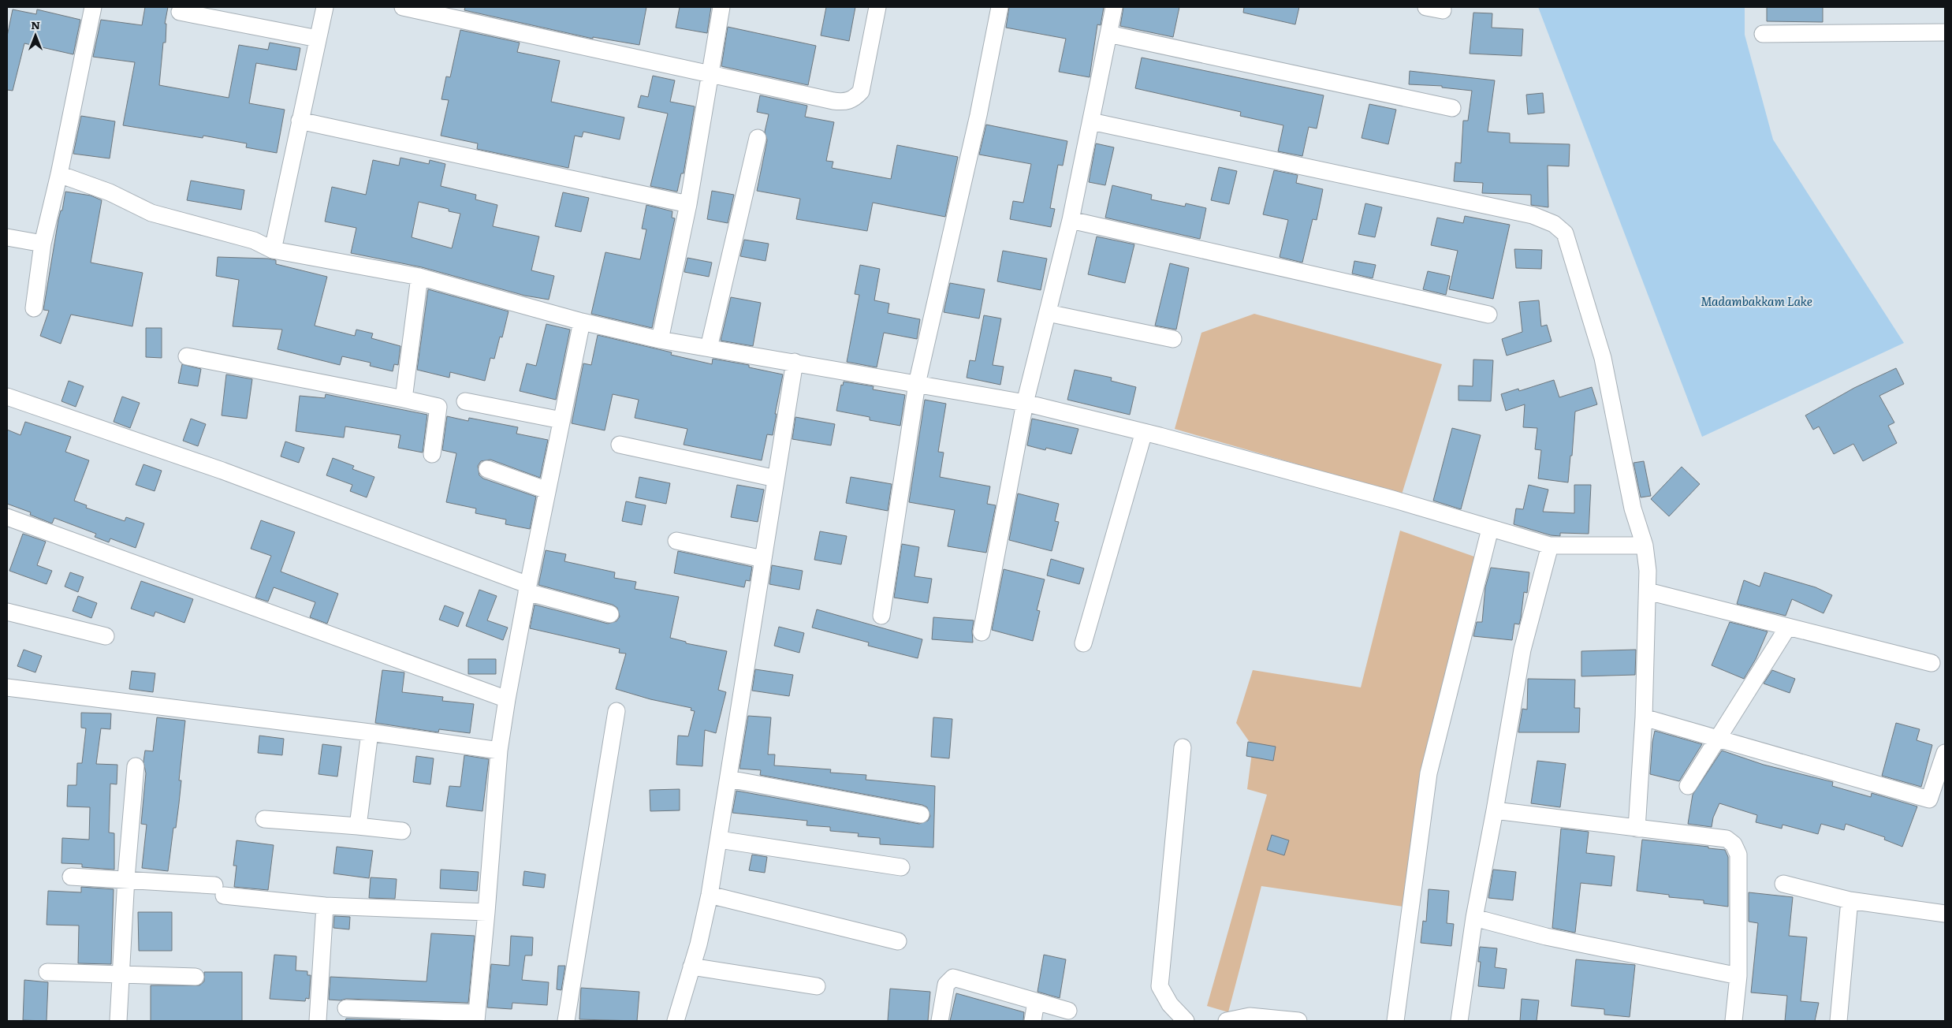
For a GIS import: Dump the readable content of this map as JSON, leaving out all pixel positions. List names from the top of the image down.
{
  "water": ["Madambakkam Lake"],
  "north": "top"
}
